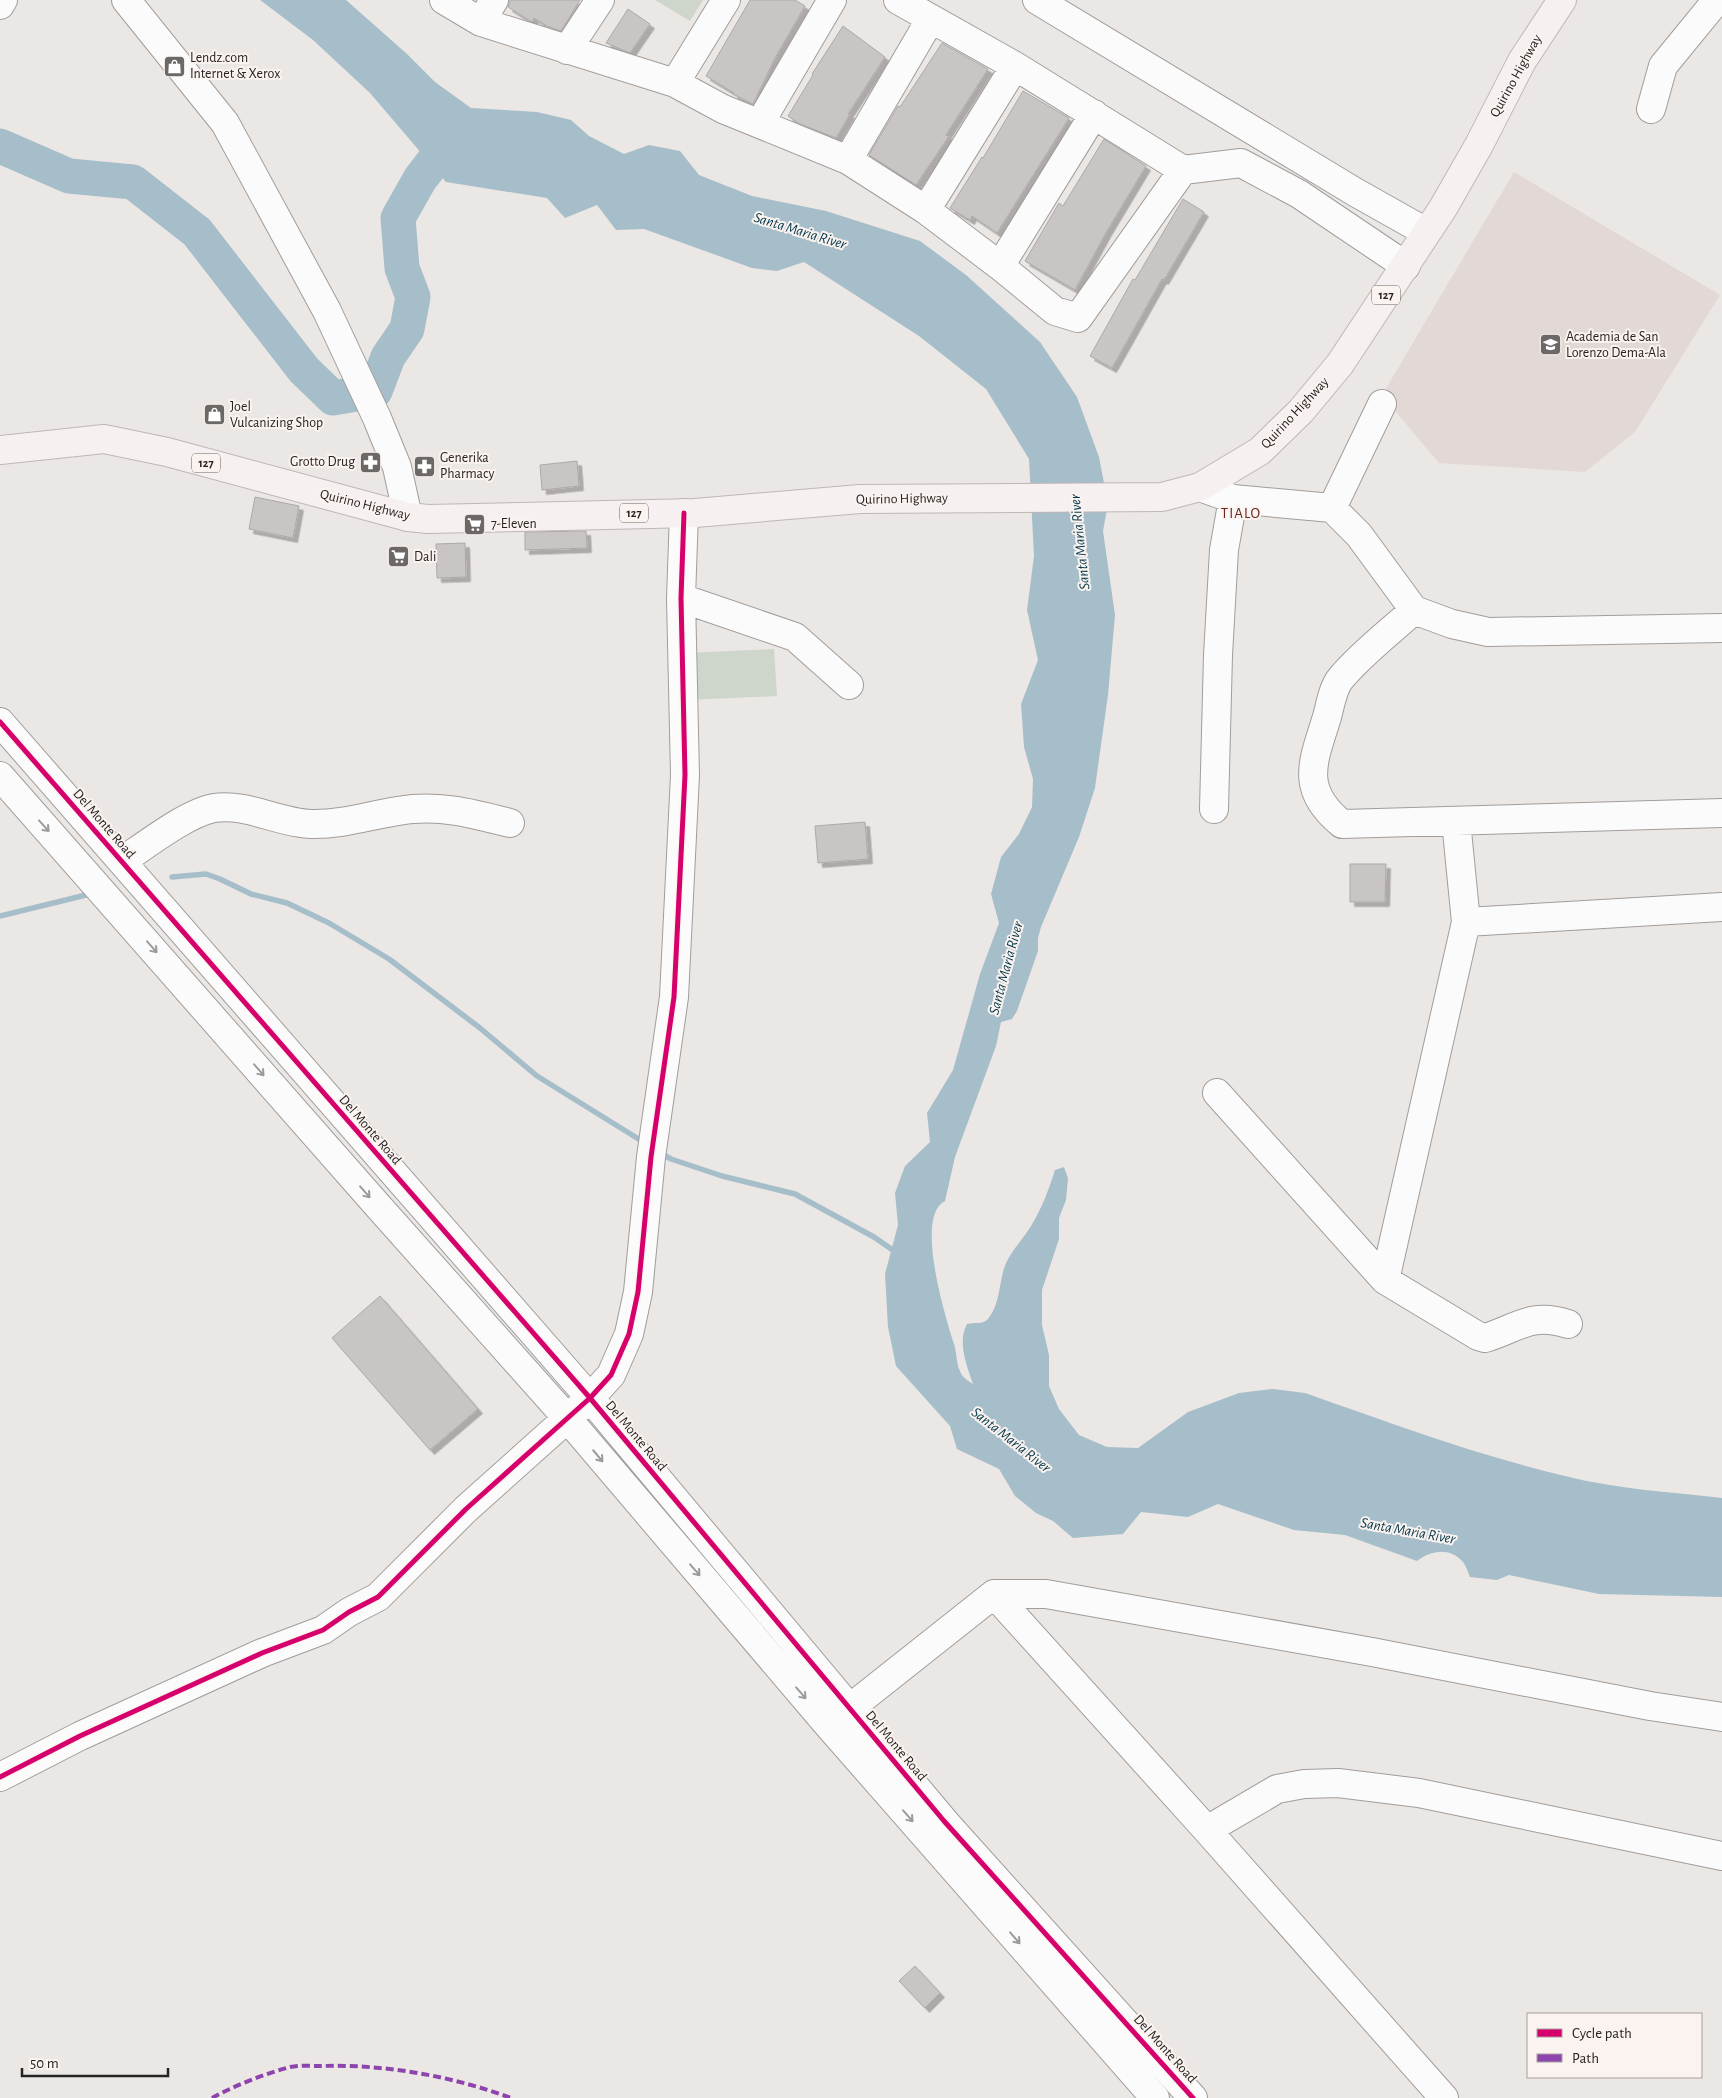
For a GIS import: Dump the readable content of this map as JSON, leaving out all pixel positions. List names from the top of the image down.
{
  "streets": {
    "main road": ["Quirino Highway", "127"],
    "street": ["Del Monte Road"]
  },
  "districts": ["TIALO"],
  "water": ["Santa Maria River"],
  "places": {
    "shop": ["Lendz.com Internet & Xerox", "Joel Vulcanizing Shop"],
    "school or university": ["Academia de San Lorenzo Dema-Ala"],
    "pharmacy": ["Grotto Drug", "Generika Pharmacy"],
    "supermarket": ["7-Eleven", "Dali"]
  },
  "legend": ["Cycle path", "Path"],
  "scale_bar": "50 m"
}
